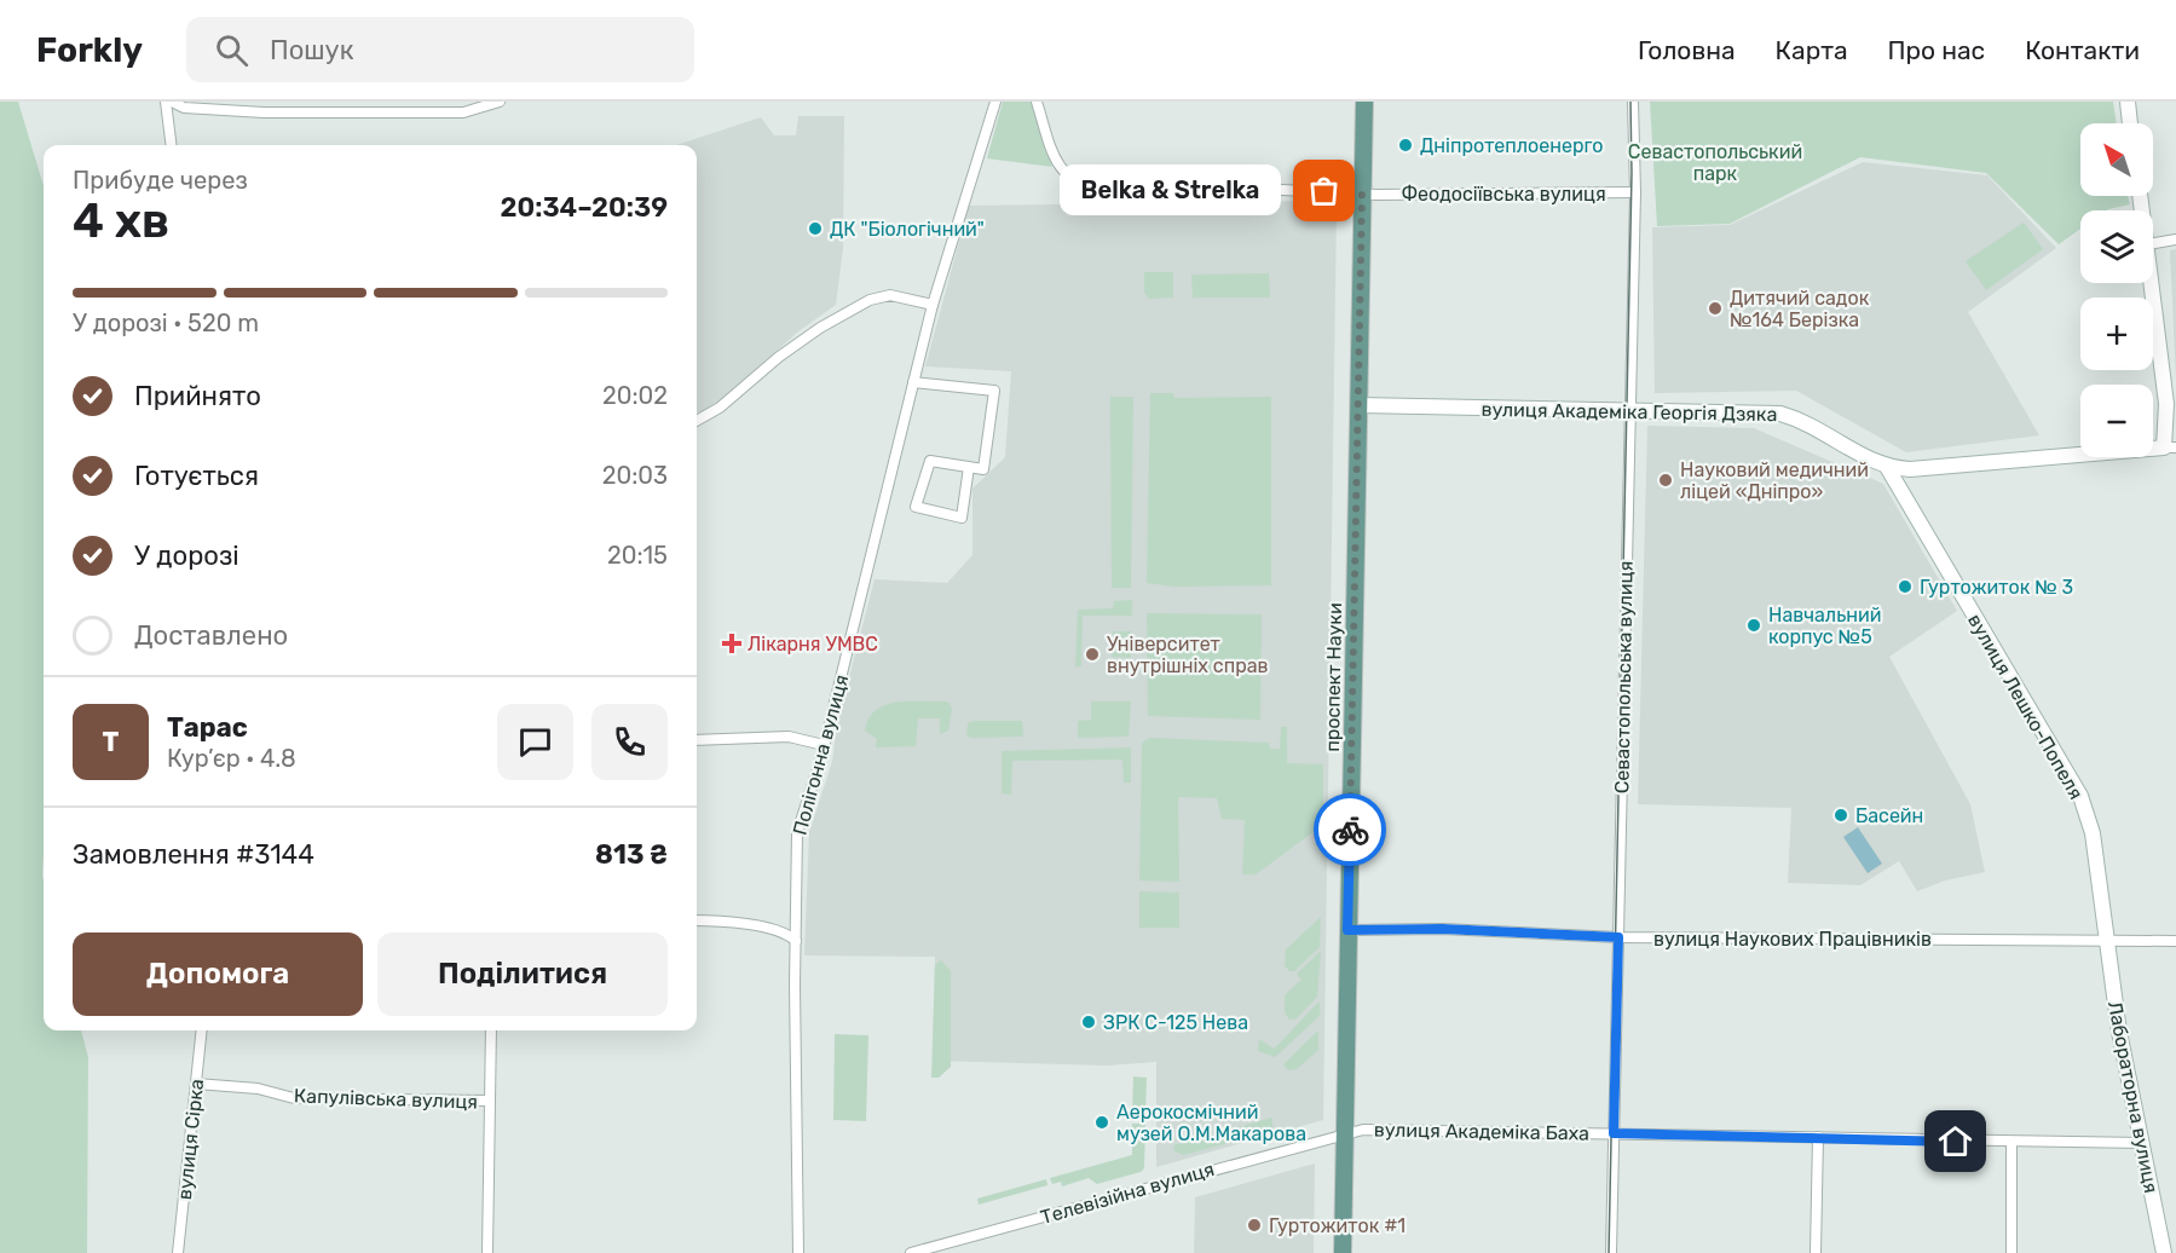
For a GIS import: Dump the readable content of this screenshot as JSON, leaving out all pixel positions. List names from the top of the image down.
{
  "streets": {
    "main road": [
      "вулиця Академіка Георгія Дзяка",
      "проспект Науки",
      "вулиця Лешко-Попеля",
      "Лабораторна вулиця"
    ],
    "street": [
      "Феодосіївська вулиця",
      "Севастопольська вулиця",
      "Полігонна вулиця",
      "вулиця Наукових Працівників",
      "Капулівська вулиця",
      "вулиця Академіка Баха",
      "вулиця Сірка",
      "Телевізійна вулиця"
    ]
  },
  "crossings": [
    ["Феодосіївська вулиця", "проспект Науки"],
    ["Феодосіївська вулиця", "Севастопольська вулиця"],
    ["вулиця Академіка Георгія Дзяка", "проспект Науки"],
    ["вулиця Академіка Георгія Дзяка", "Севастопольська вулиця"],
    ["вулиця Академіка Георгія Дзяка", "вулиця Лешко-Попеля"],
    ["проспект Науки", "вулиця Наукових Працівників"],
    ["проспект Науки", "вулиця Академіка Баха"],
    ["проспект Науки", "Телевізійна вулиця"],
    ["Севастопольська вулиця", "вулиця Наукових Працівників"],
    ["Севастопольська вулиця", "вулиця Академіка Баха"],
    ["вулиця Лешко-Попеля", "вулиця Наукових Працівників"],
    ["вулиця Лешко-Попеля", "Лабораторна вулиця"],
    ["вулиця Наукових Працівників", "Лабораторна вулиця"],
    ["Лабораторна вулиця", "вулиця Академіка Баха"],
    ["Капулівська вулиця", "вулиця Сірка"],
    ["вулиця Академіка Баха", "Телевізійна вулиця"]
  ],
  "parks": ["Севастопольський парк"],
  "places": {
    "other": [
      "Дніпротеплоенерго",
      "Belka & Strelka",
      "ДК \"Біологічний\"",
      "Дитячий садок №164 Берізка",
      "Науковий медичний ліцей «Дніпро»",
      "Гуртожиток № 3",
      "Навчальний корпус №5",
      "Університет внутрішніх справ",
      "Басейн",
      "ЗРК С-125 Нева",
      "Аерокосмічний музей О.М.Макарова",
      "Гуртожиток #1"
    ],
    "health": ["Лікарня УМВС"]
  },
  "north": "top left",
  "page": {
    "header": "Forkly",
    "search": "Пошук",
    "nav": [
      "Головна",
      "Карта",
      "Про нас",
      "Контакти"
    ],
    "map_buttons": ["+", "−"],
    "heading": ["4 хв", "Прибуде через", "20:34–20:39"],
    "panel": [
      "Тарас",
      "Кур’єр · 4.8",
      "Замовлення #3144",
      "813 ₴"
    ],
    "bubble": "Belka & Strelka",
    "bar": "У дорозі · 520 m",
    "list": [
      ["Прийнято", "20:02"],
      ["Готується", "20:03"],
      ["У дорозі", "20:15"],
      "Доставлено"
    ],
    "round": "Т",
    "buttons": ["Допомога", "Поділитися"]
  }
}
